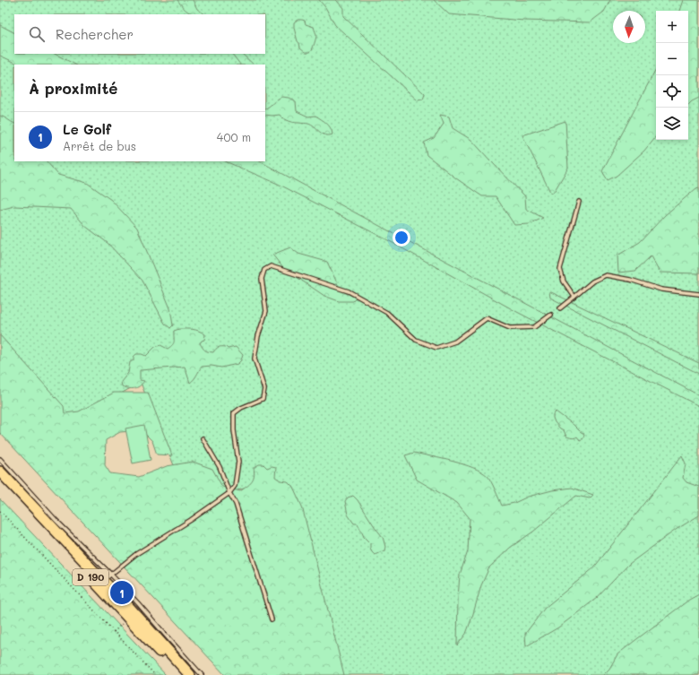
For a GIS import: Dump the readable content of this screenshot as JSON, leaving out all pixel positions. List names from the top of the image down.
{
  "streets": {
    "main road": ["D 190"]
  },
  "north": "bottom",
  "page": {
    "map_buttons": ["+", "−"],
    "search": "Rechercher",
    "heading": "À proximité",
    "list": [
      {
        "mark": "1",
        "name": "Le Golf",
        "note": "Arrêt de bus",
        "value": "400 m"
      }
    ],
    "pins": "1"
  }
}
